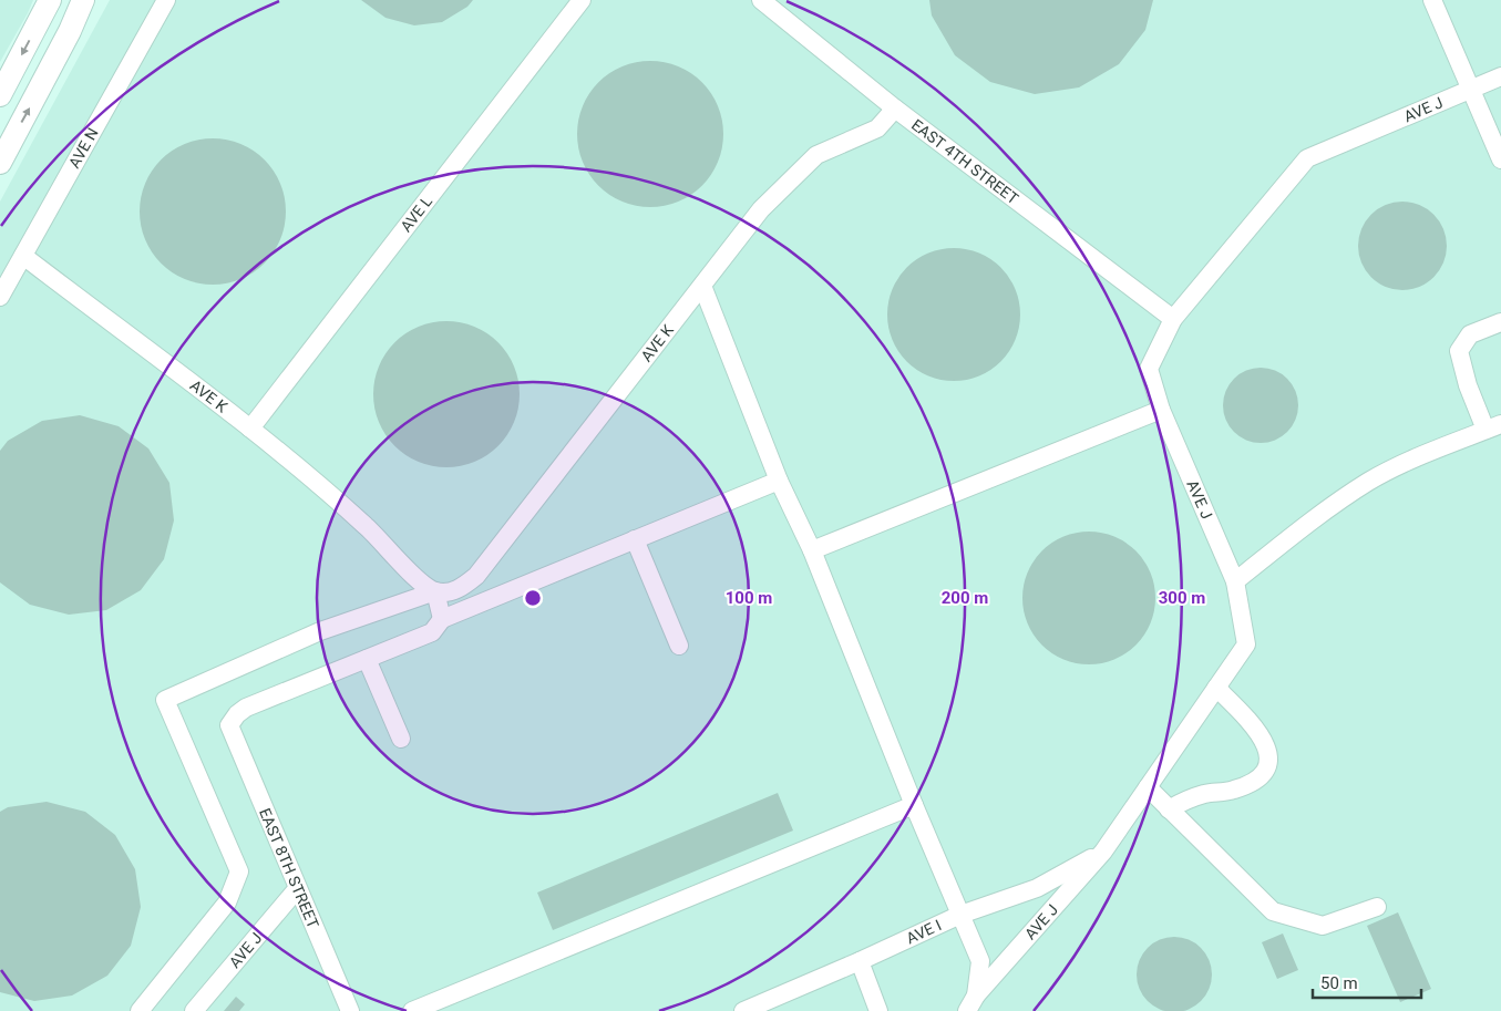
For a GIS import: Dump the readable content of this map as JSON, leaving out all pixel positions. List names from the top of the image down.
{
  "streets": {
    "street": [
      "AVE J",
      "AVE N",
      "EAST 4TH STREET",
      "AVE L",
      "AVE K",
      "EAST 8TH STREET",
      "AVE I"
    ]
  },
  "crossings": [
    ["AVE J", "EAST 4TH STREET"],
    ["AVE J", "EAST 8TH STREET"],
    ["AVE J", "AVE I"],
    ["AVE N", "AVE K"],
    ["EAST 4TH STREET", "AVE K"],
    ["AVE L", "AVE K"]
  ],
  "scale_bar": "50 m",
  "rings": ["100 m", "200 m", "300 m"]
}
